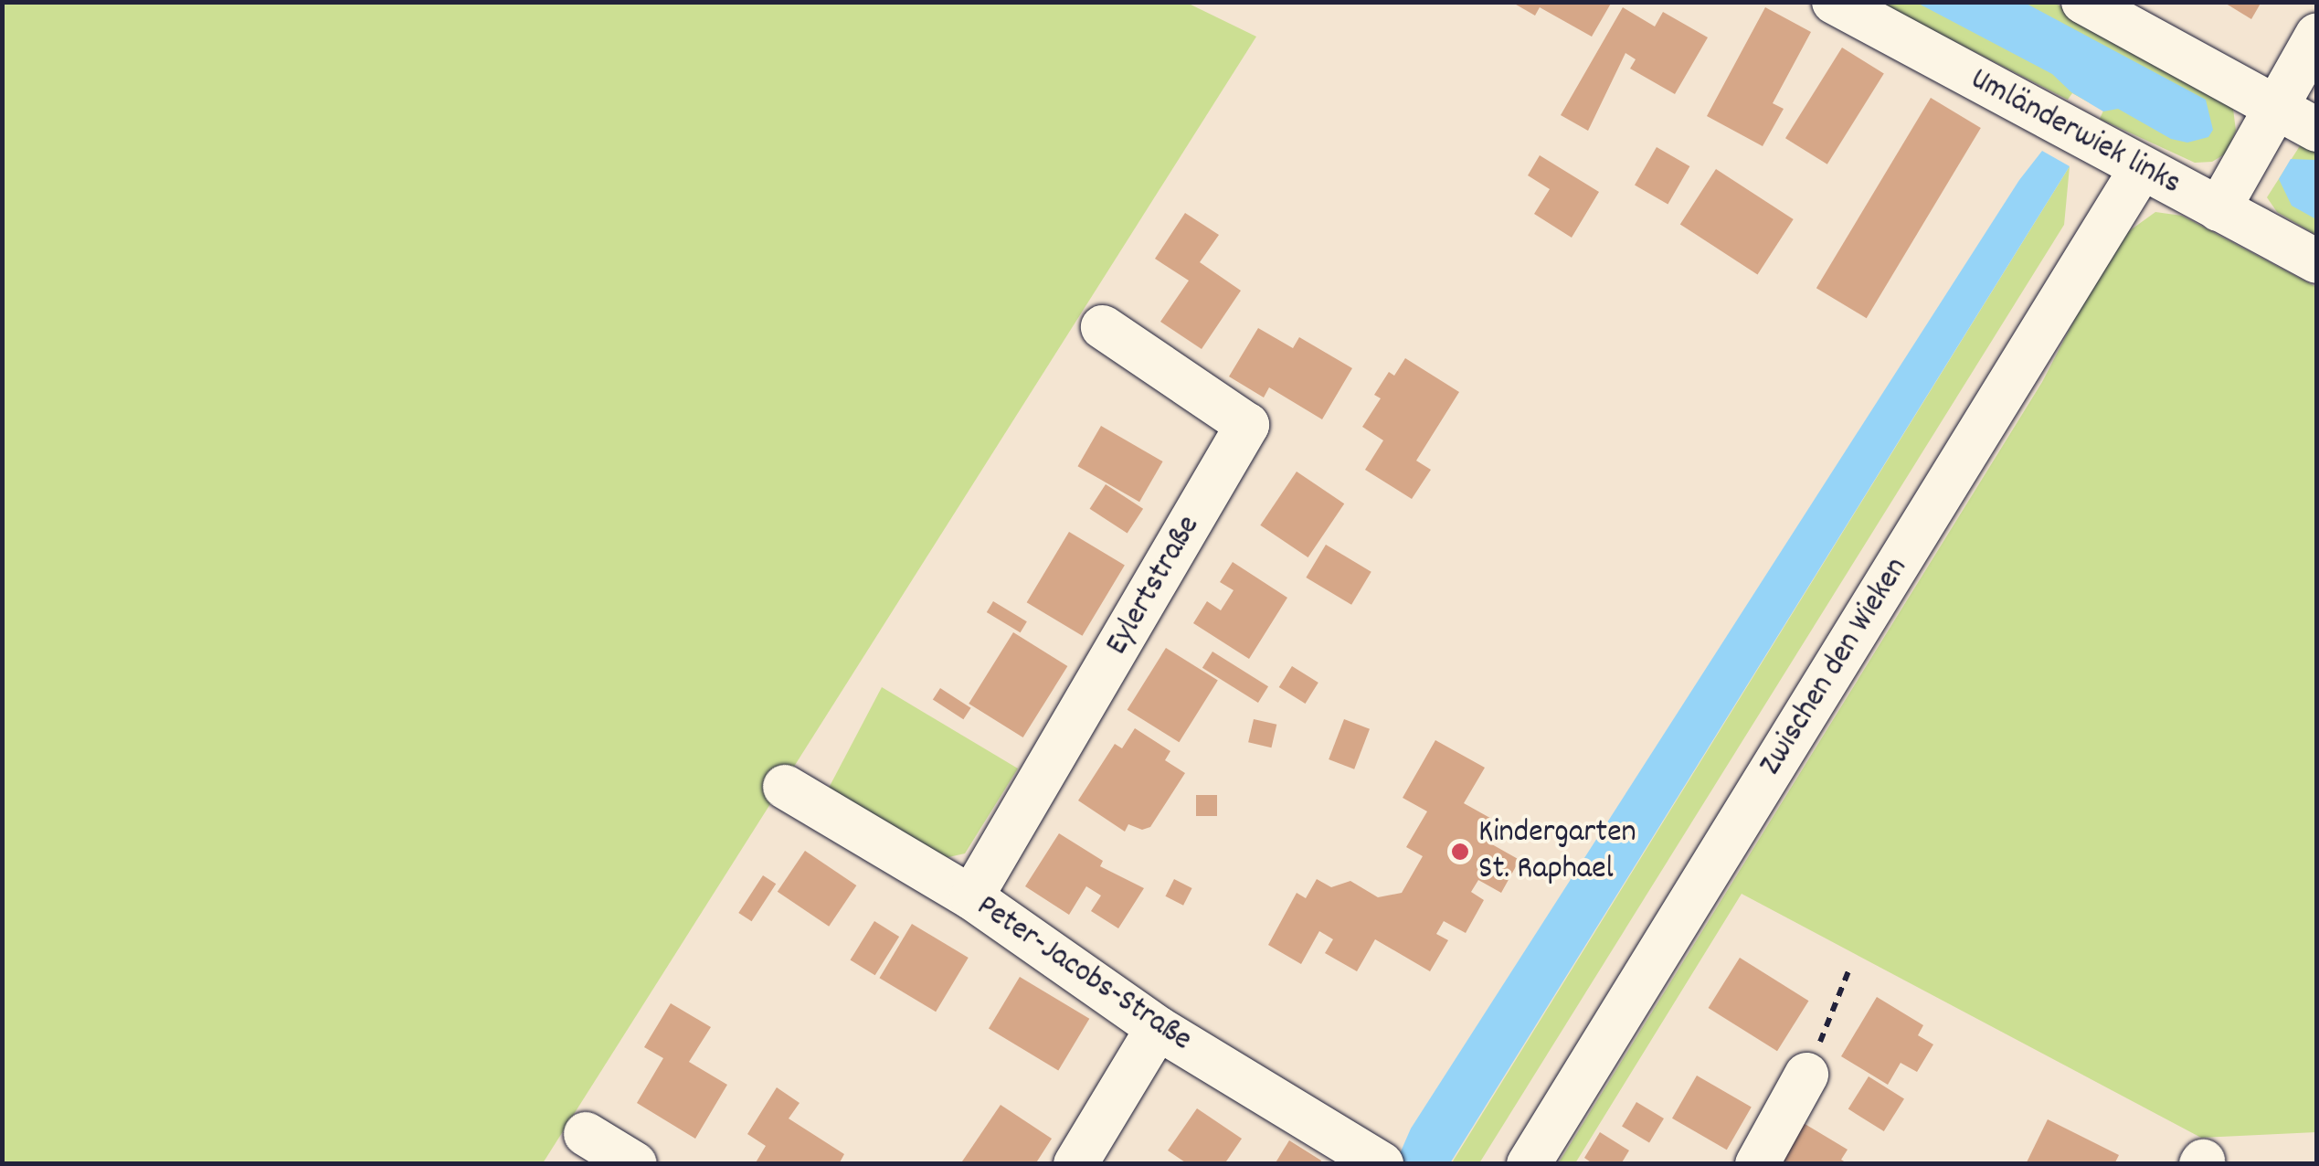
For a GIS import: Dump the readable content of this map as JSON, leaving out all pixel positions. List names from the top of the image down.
{
  "streets": {
    "street": [
      "Umländerwiek links",
      "Eylertstraße",
      "Zwischen den Wieken",
      "Peter-Jacobs-Straße"
    ]
  },
  "crossings": [
    ["Umländerwiek links", "Zwischen den Wieken"],
    ["Eylertstraße", "Peter-Jacobs-Straße"]
  ],
  "places": ["Kindergarten St. Raphael"]
}
